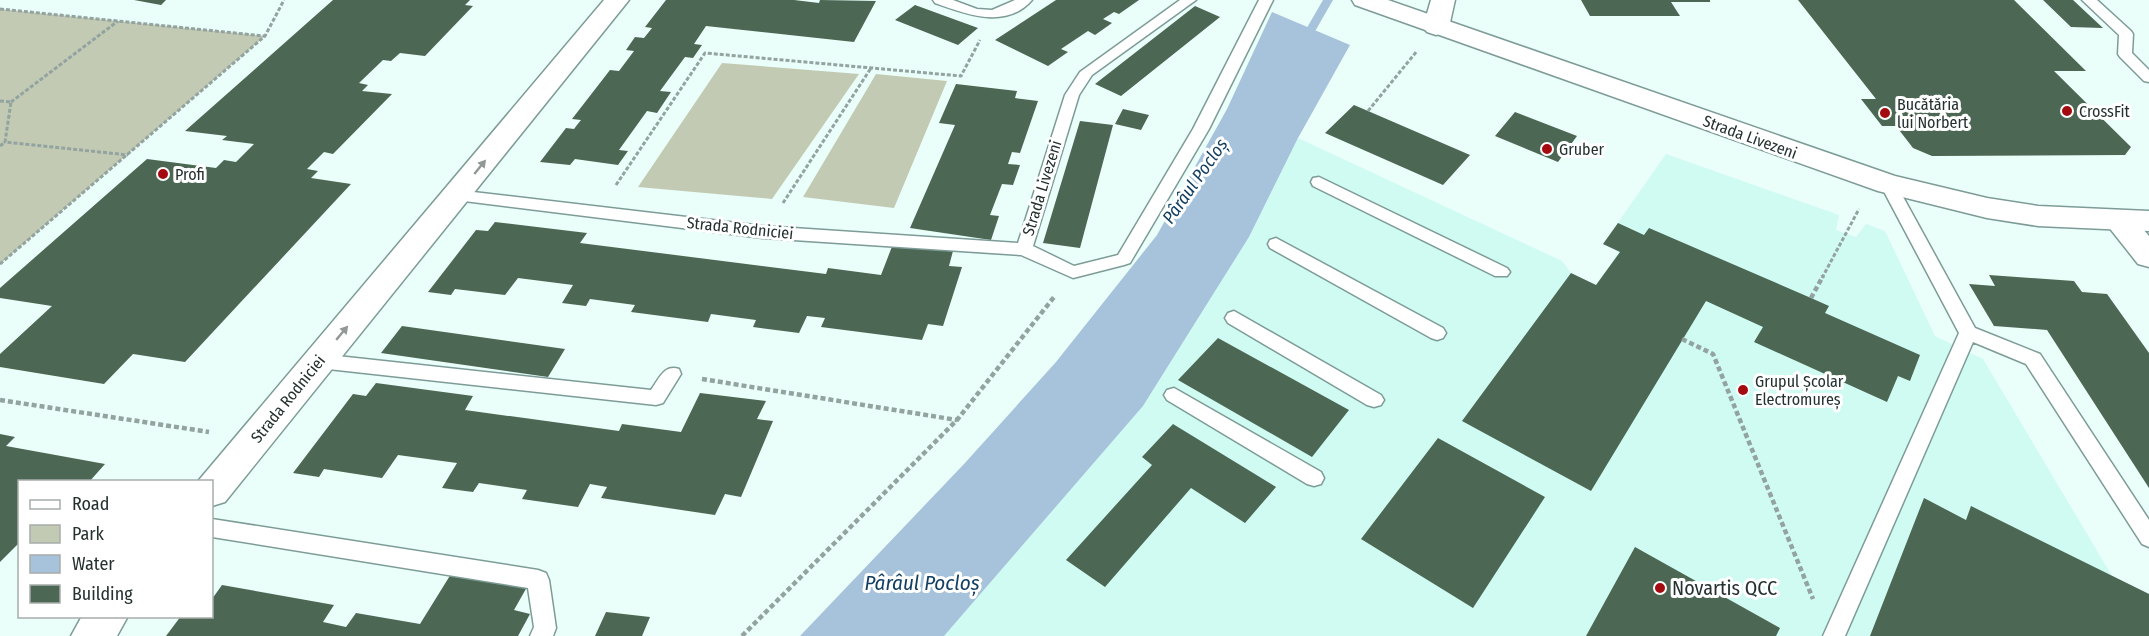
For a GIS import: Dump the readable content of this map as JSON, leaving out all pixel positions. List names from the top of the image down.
{
  "streets": {
    "street": ["Strada Livezeni", "Strada Rodniciei"]
  },
  "crossings": [
    ["Strada Livezeni", "Strada Rodniciei"]
  ],
  "one_way": ["Strada Rodniciei"],
  "water": ["Pârâul Pocloș"],
  "places": [
    "CrossFit",
    "Bucătăria lui Norbert",
    "Gruber",
    "Profi",
    "Grupul Școlar Electromureș",
    "Novartis QCC"
  ],
  "legend": [
    "Road",
    "Park",
    "Water",
    "Building"
  ]
}
